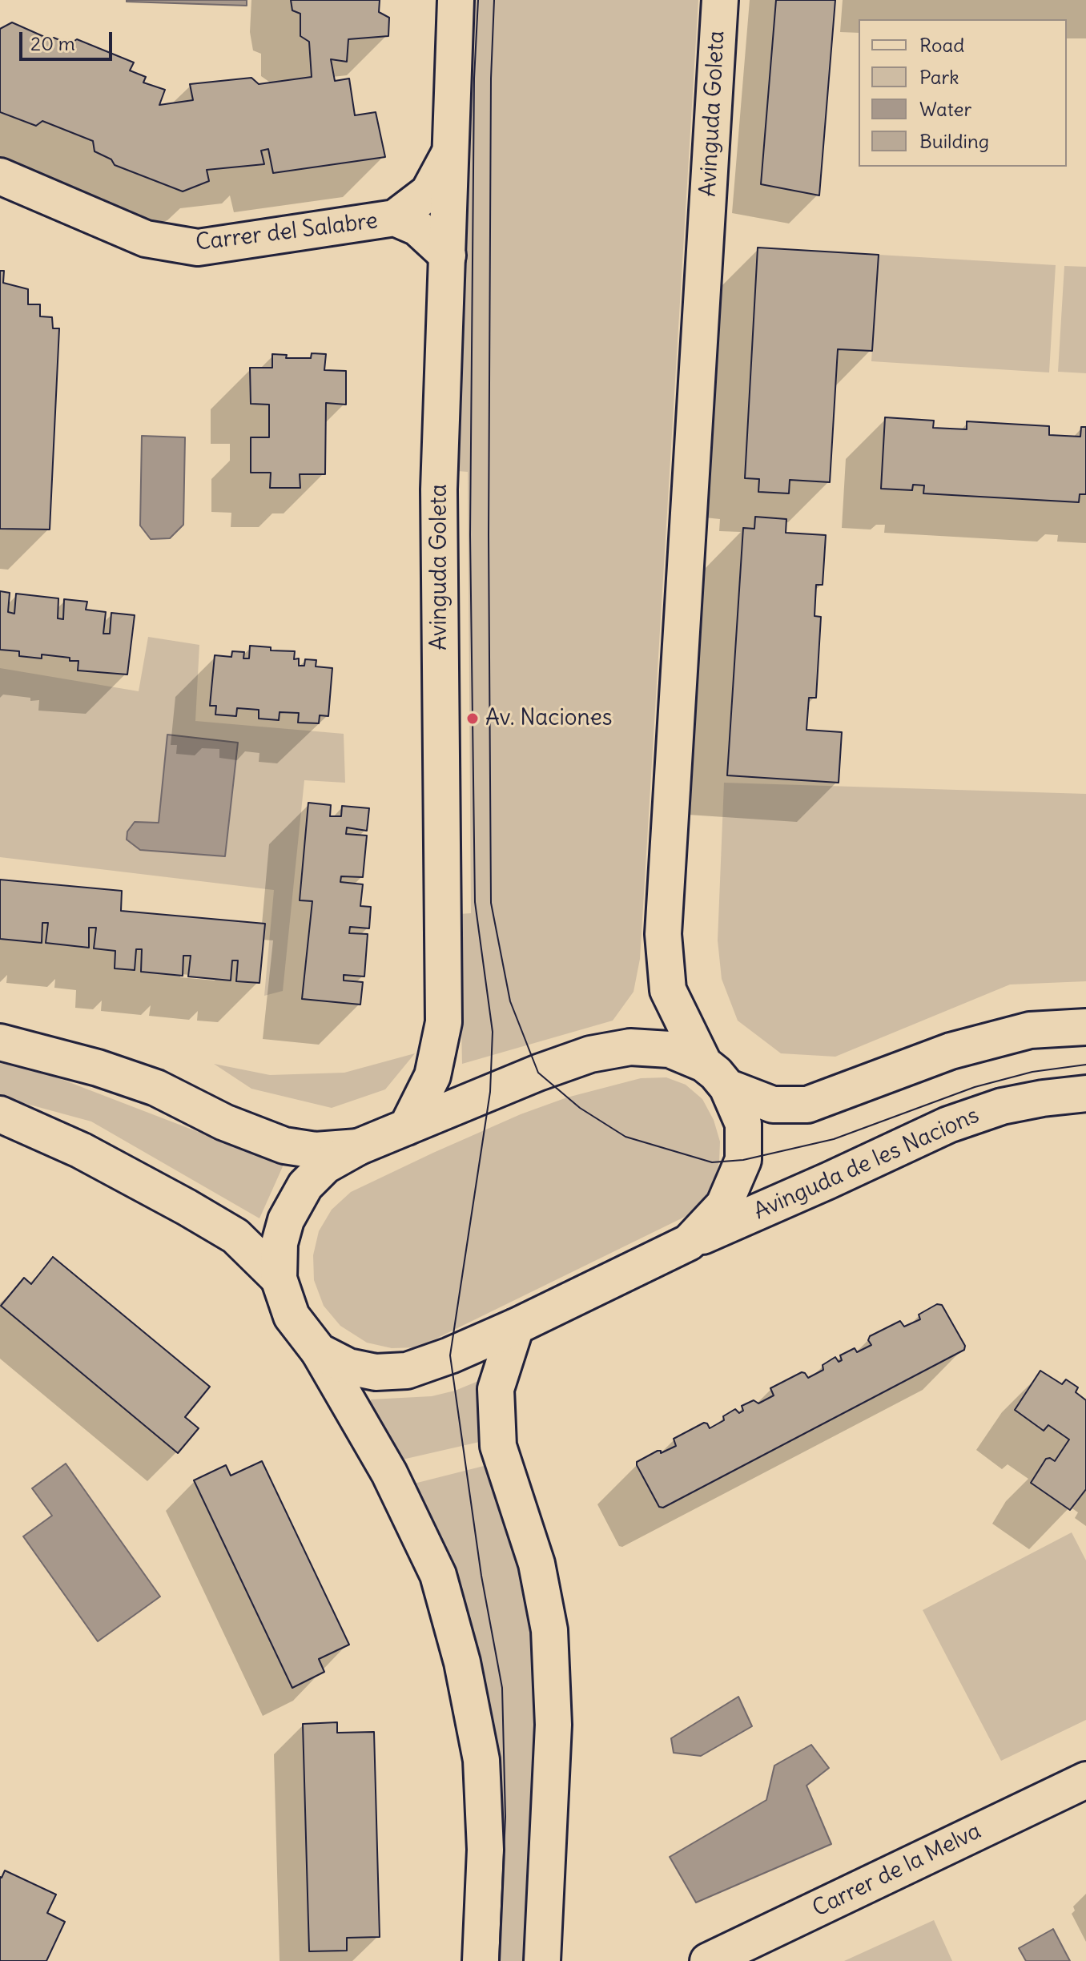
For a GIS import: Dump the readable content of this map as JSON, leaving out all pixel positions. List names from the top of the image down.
{
  "streets": {
    "main road": [
      "Avinguda Goleta",
      "Carrer del Salabre",
      "Avinguda de les Nacions",
      "Carrer de la Melva"
    ]
  },
  "crossings": [
    ["Avinguda Goleta", "Carrer del Salabre"],
    ["Avinguda Goleta", "Avinguda de les Nacions"]
  ],
  "places": ["Av. Naciones"],
  "legend": [
    "Road",
    "Park",
    "Water",
    "Building"
  ],
  "scale_bar": "20 m"
}
